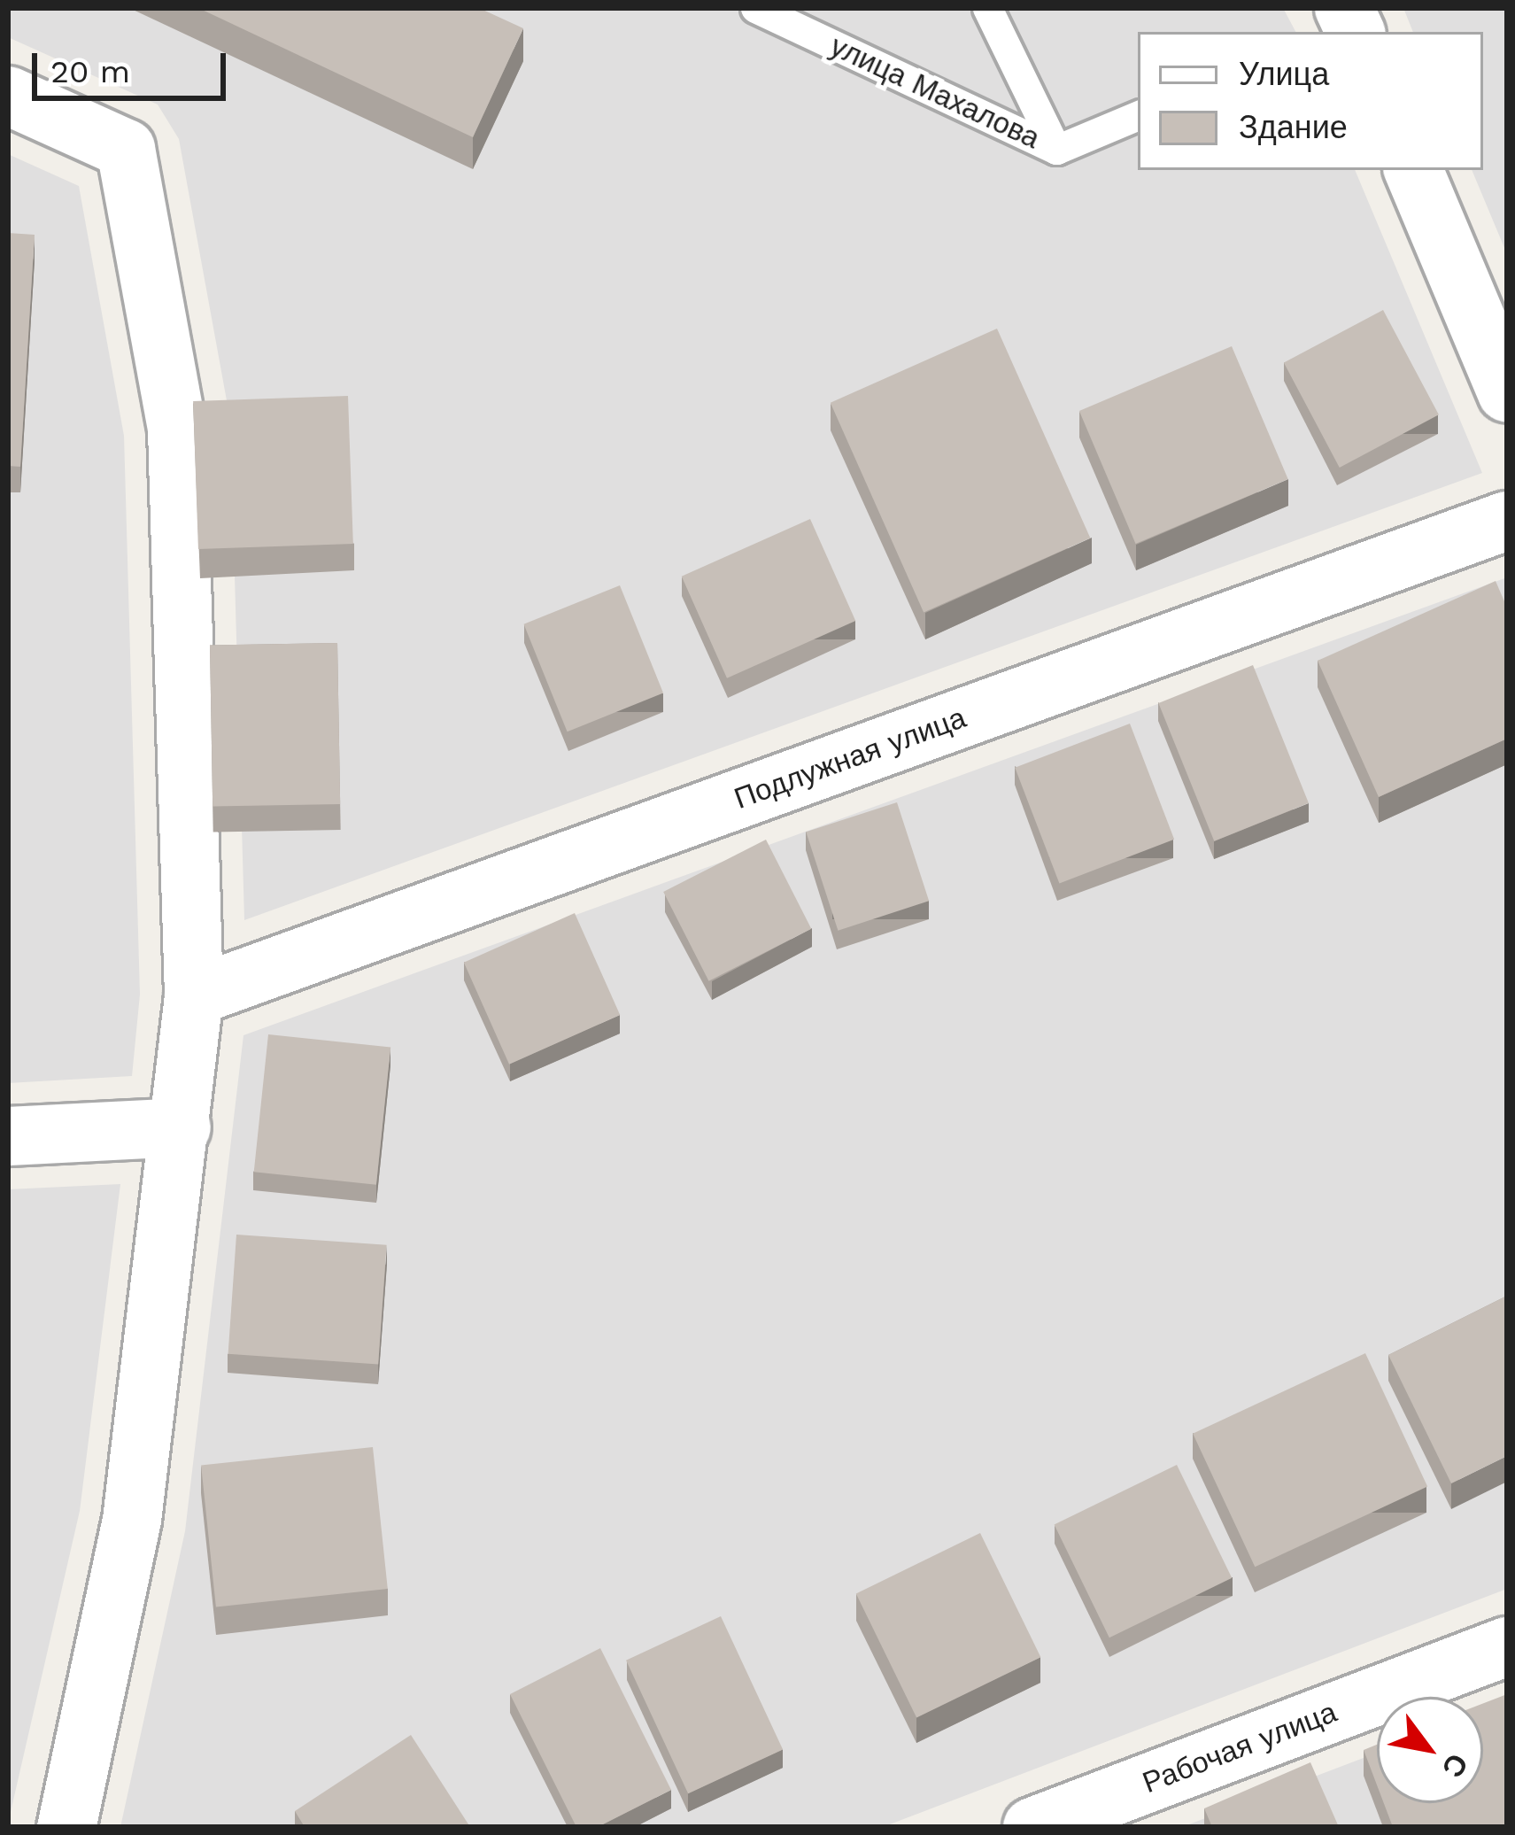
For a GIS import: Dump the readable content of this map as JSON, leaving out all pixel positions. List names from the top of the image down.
{
  "streets": {
    "street": ["Подлужная улица", "Рабочая улица"],
    "lane": ["улица Махалова"]
  },
  "legend": ["Улица", "Здание"],
  "scale_bar": "20 m",
  "north": "bottom right"
}
